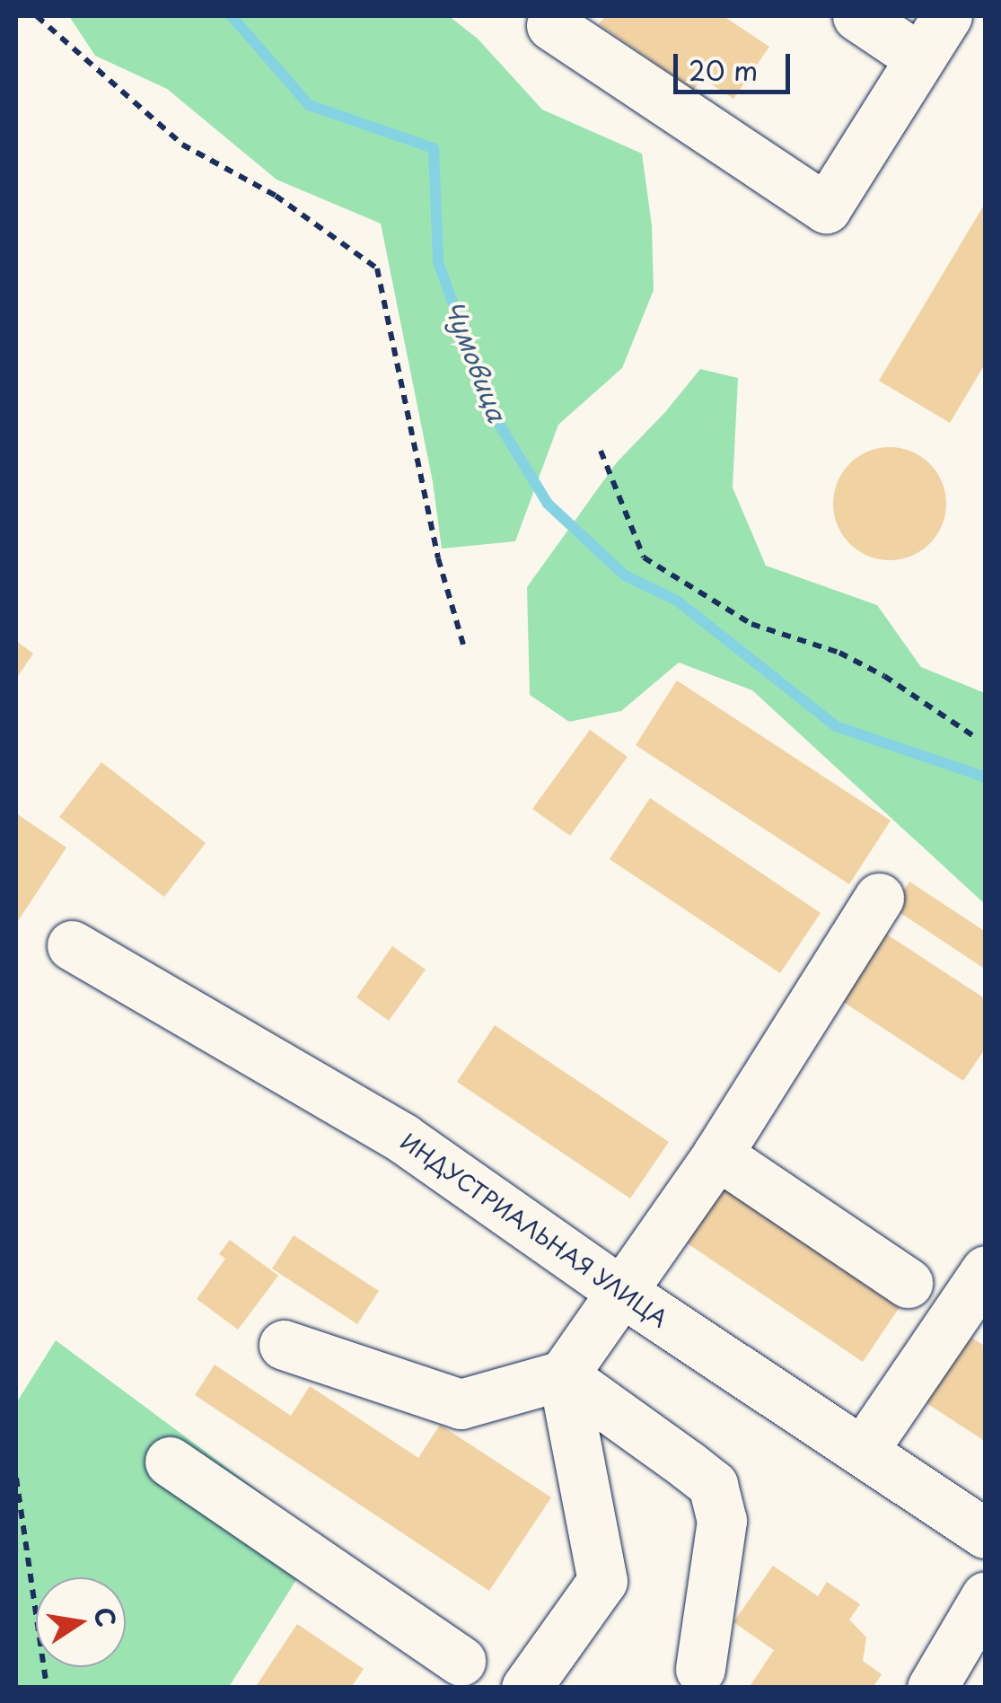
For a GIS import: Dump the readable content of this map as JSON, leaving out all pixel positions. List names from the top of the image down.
{
  "streets": {
    "street": ["ИНДУСТРИАЛЬНАЯ УЛИЦА"]
  },
  "water": ["Чумовица"],
  "scale_bar": "20 m",
  "north": "right"
}
